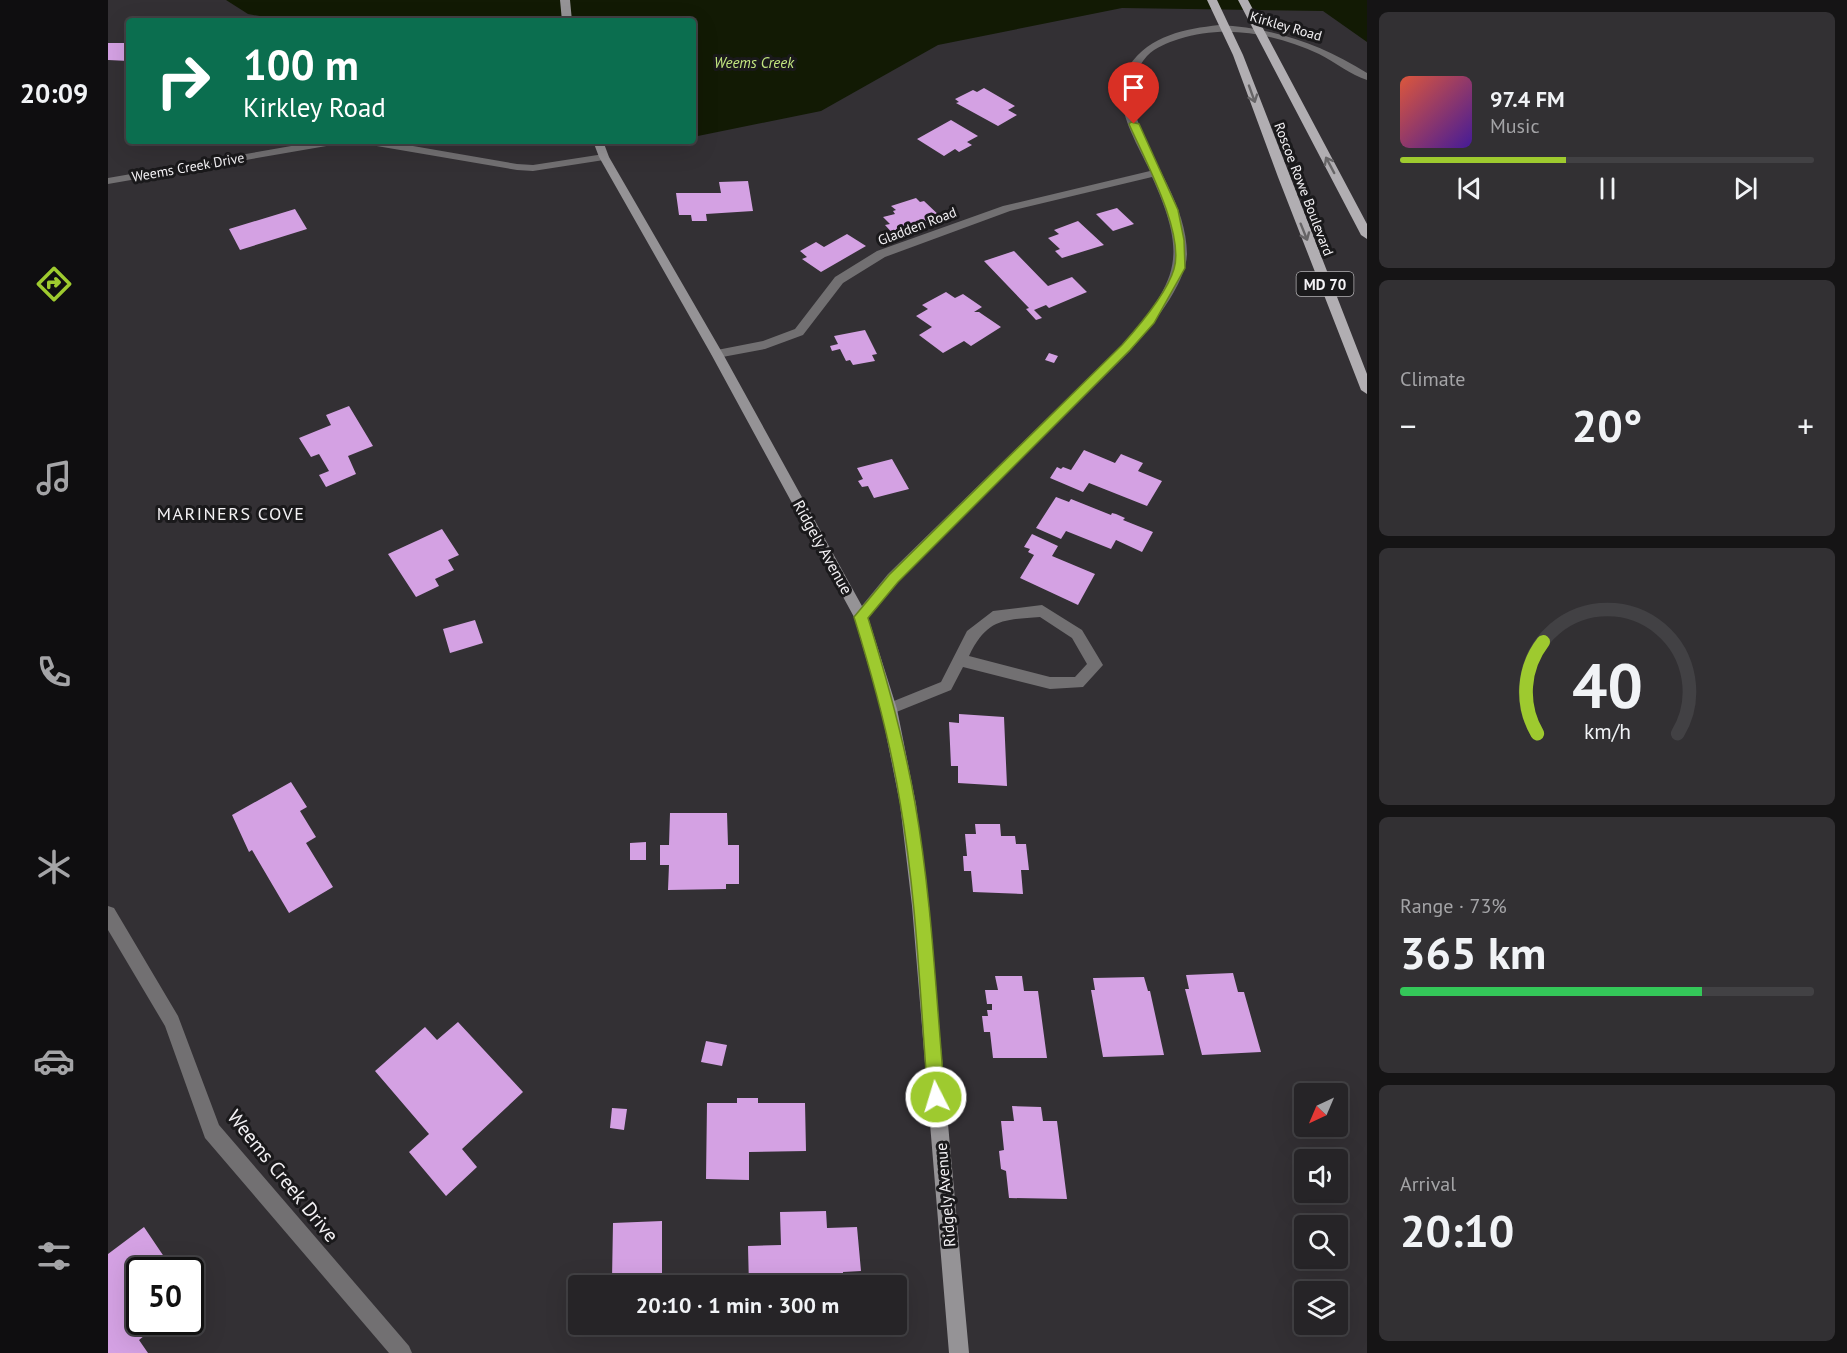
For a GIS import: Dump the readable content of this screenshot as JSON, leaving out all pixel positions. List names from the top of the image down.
{
  "streets": {
    "main road": ["Roscoe Rowe Boulevard", "MD 70", "Ridgely Avenue"],
    "street": ["Kirkley Road", "Weems Creek Drive", "Gladden Road"]
  },
  "crossings": [
    ["Kirkley Road", "Gladden Road"],
    ["Kirkley Road", "Ridgely Avenue"],
    ["Gladden Road", "Ridgely Avenue"]
  ],
  "districts": ["MARINERS COVE"],
  "water": ["Weems Creek"],
  "north": "bottom left",
  "page": {
    "tabs": "20:09",
    "turn": ["100 m", "Kirkley Road"],
    "song": ["97.4 FM", "Music"],
    "tile": [
      "Climate",
      ["Range · 73%", "365 km"],
      ["Arrival", "20:10"]
    ],
    "heat": ["−", "20°", "+"],
    "limit": "50",
    "trip": "20:10 · 1 min · 300 m",
    "gauge": ["40", "km/h"]
  }
}
